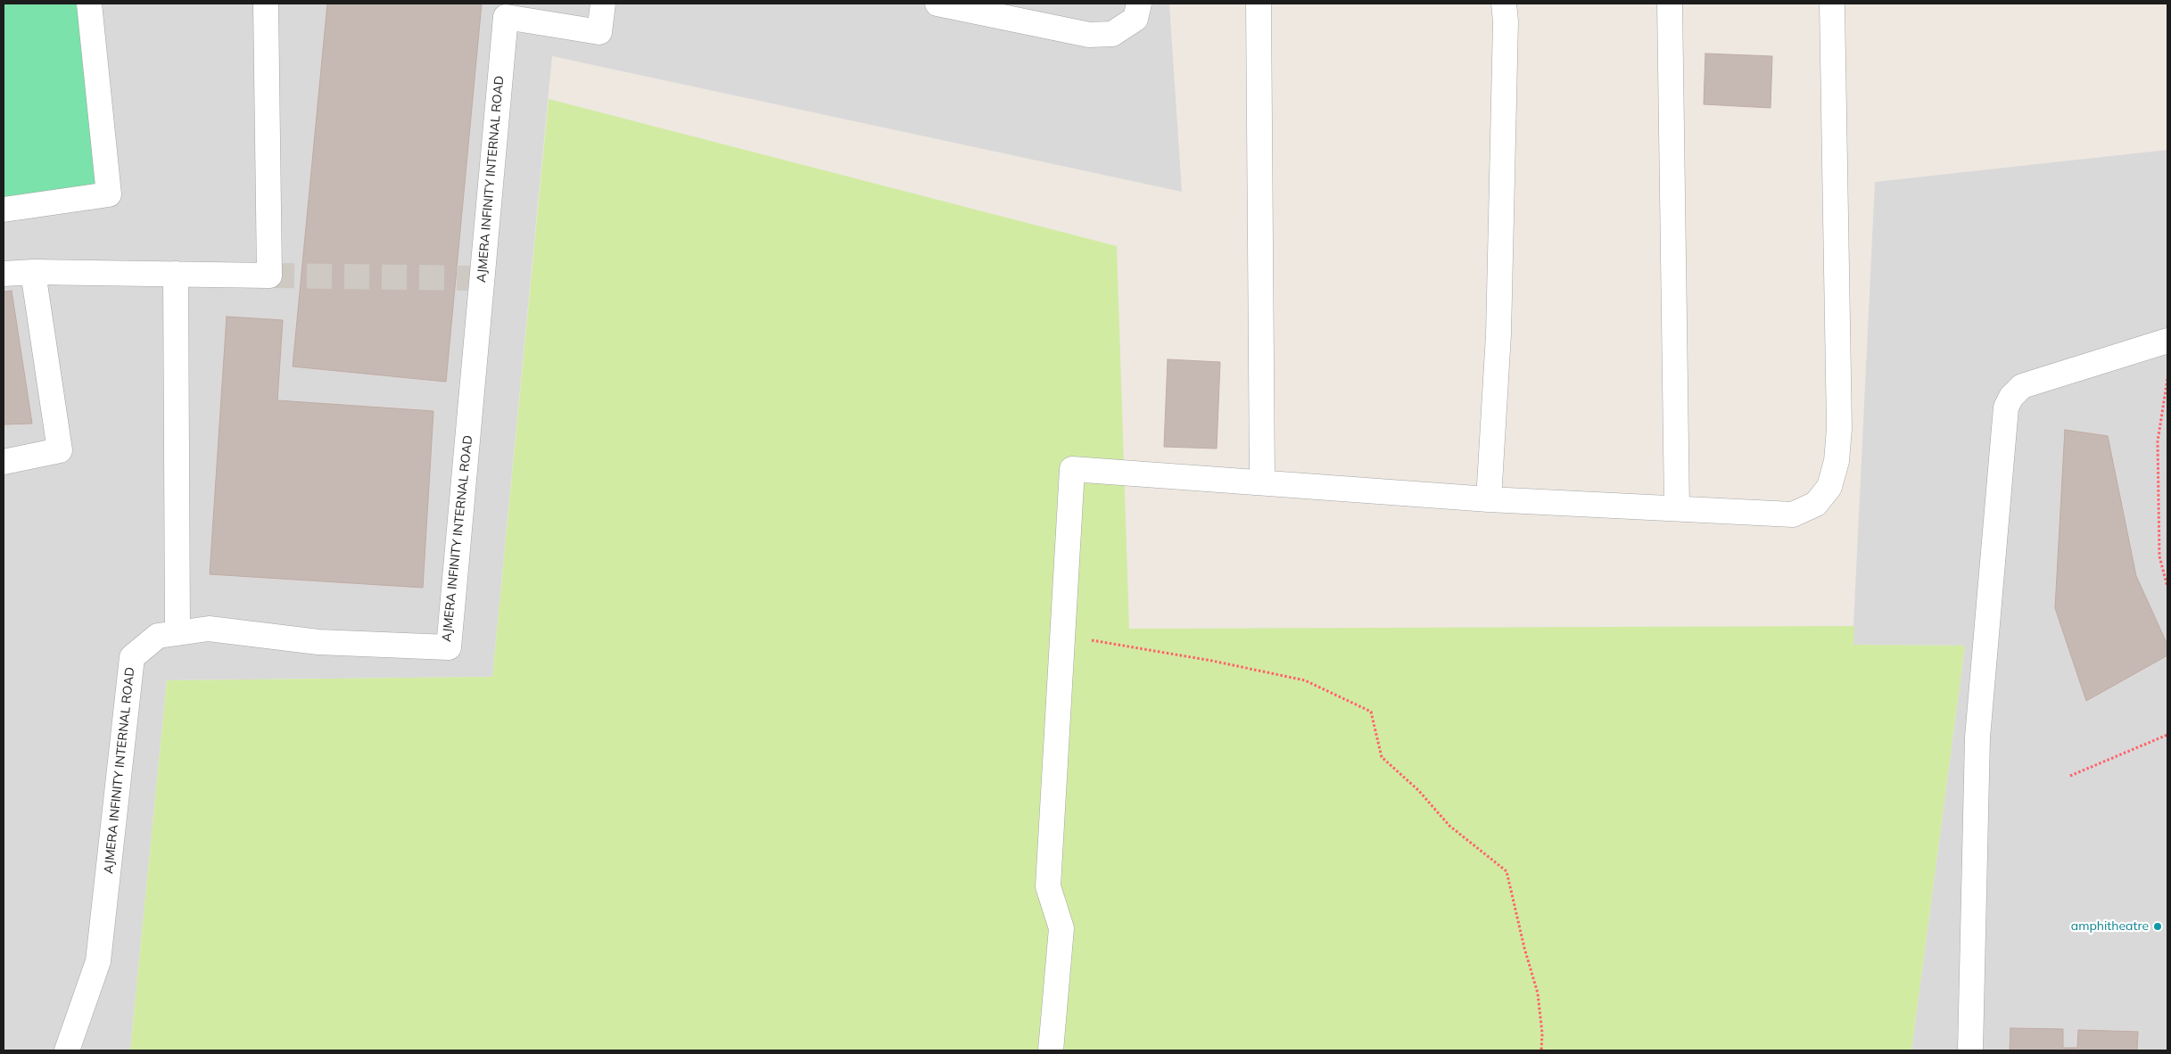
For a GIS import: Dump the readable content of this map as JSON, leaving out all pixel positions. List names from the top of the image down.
{
  "streets": {
    "street": ["AJMERA INFINITY INTERNAL ROAD"]
  },
  "places": ["amphitheatre"]
}
